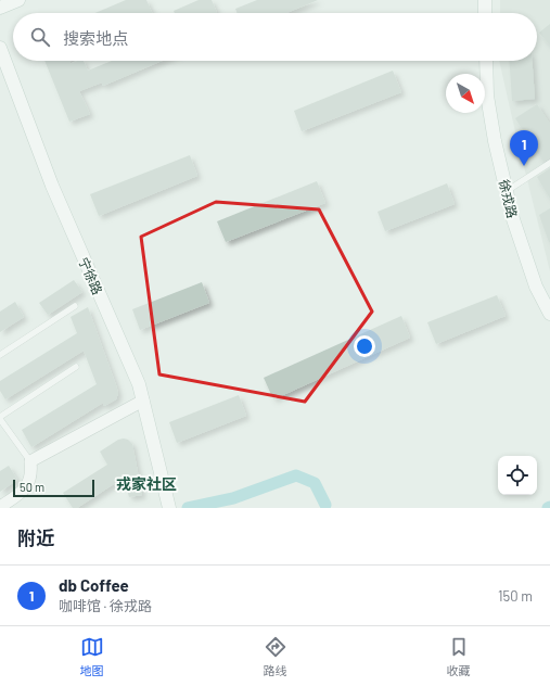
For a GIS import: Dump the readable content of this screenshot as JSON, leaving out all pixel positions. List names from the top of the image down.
{
  "streets": {
    "street": ["徐戎路", "宁徐路"]
  },
  "districts": ["戎家社区"],
  "scale_bar": "50 m",
  "north": "bottom right",
  "page": {
    "search": "搜索地点",
    "pins": "1",
    "scale": "50 m",
    "heading": "附近",
    "list": [
      {
        "mark": "1",
        "name": "db Coffee",
        "note": "咖啡馆 · 徐戎路",
        "value": "150 m"
      }
    ],
    "nav": ["地图", "路线", "收藏"]
  }
}
